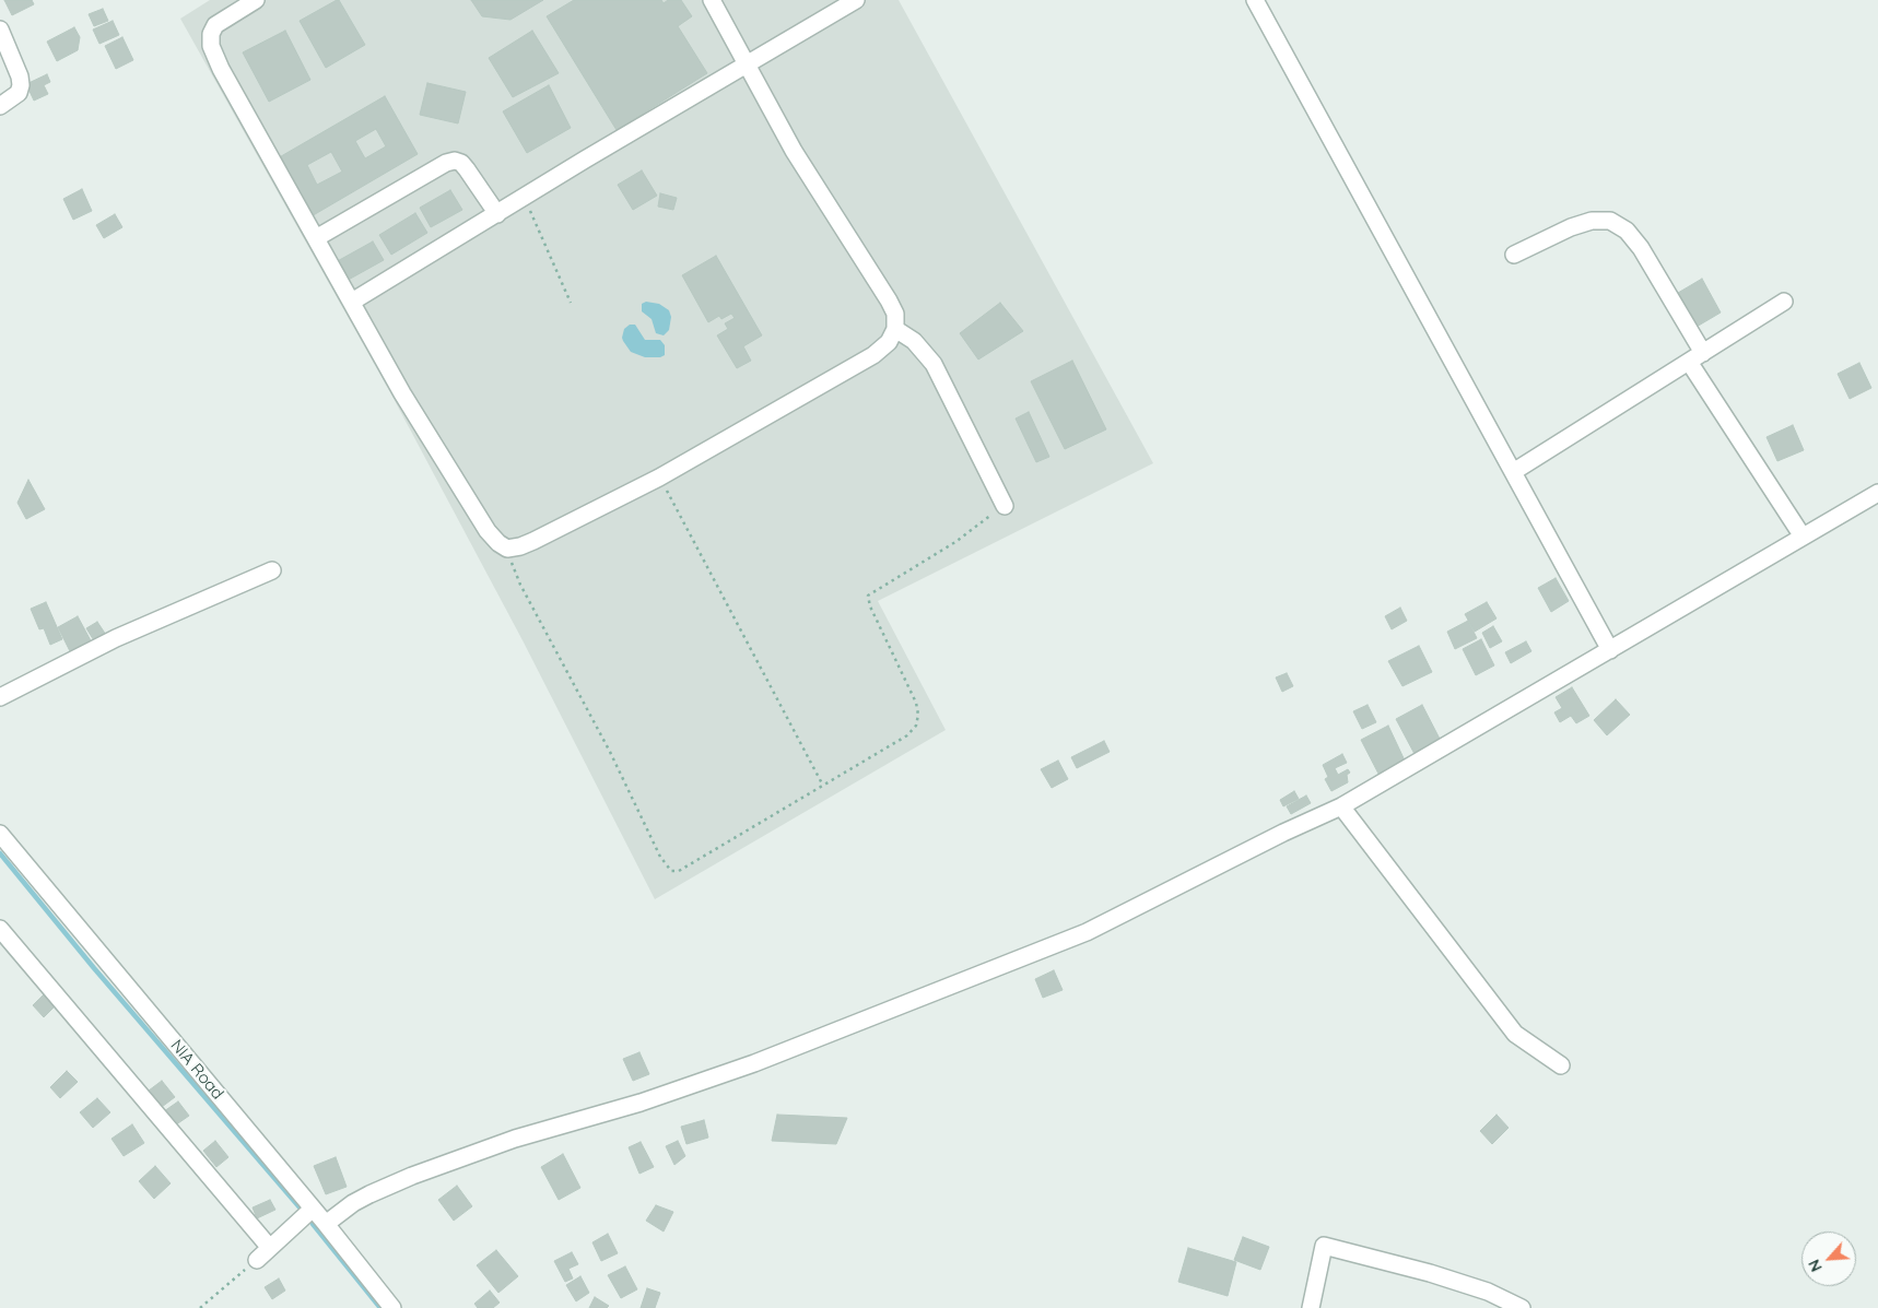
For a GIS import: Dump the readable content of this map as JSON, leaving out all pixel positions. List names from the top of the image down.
{
  "streets": {
    "street": ["NIA Road"]
  },
  "north": "bottom left"
}
